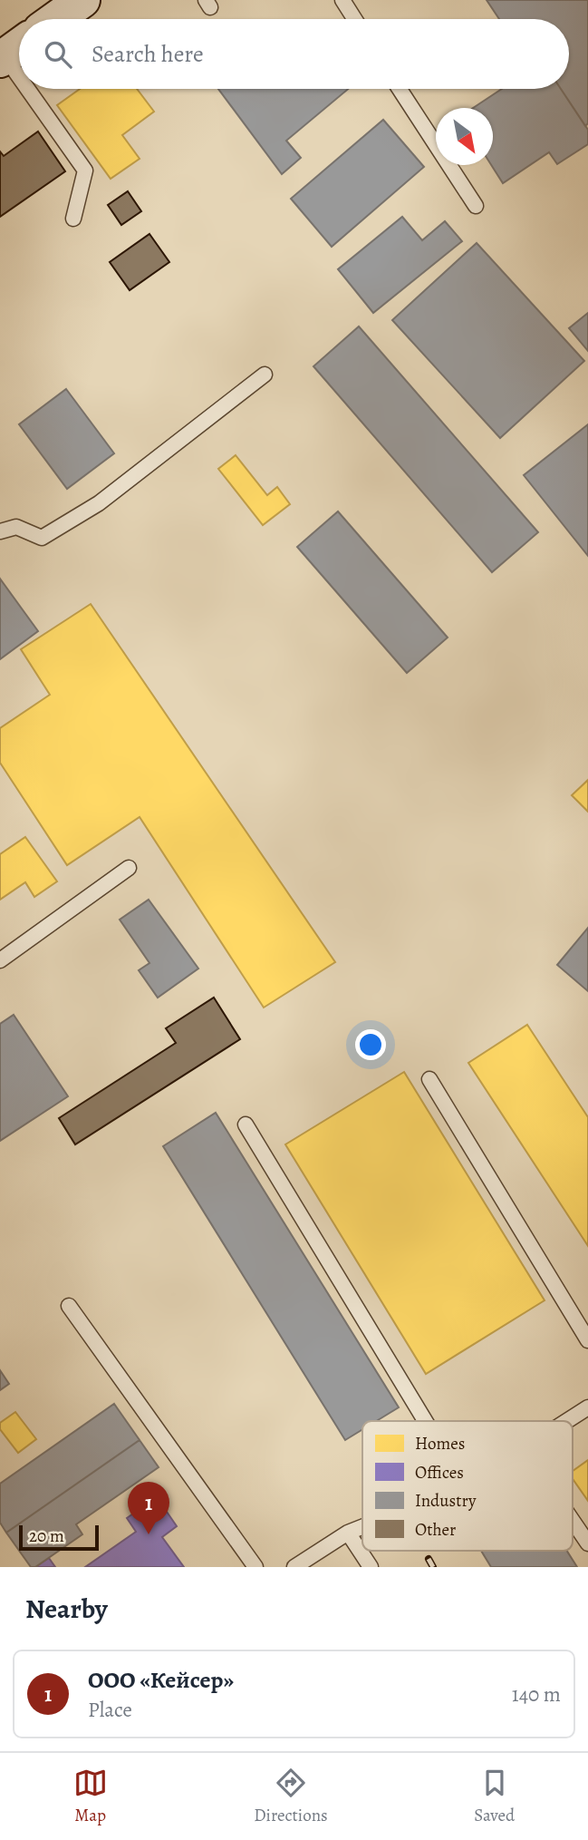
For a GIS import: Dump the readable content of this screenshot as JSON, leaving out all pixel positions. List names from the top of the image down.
{
  "legend": [
    "Homes",
    "Offices",
    "Industry",
    "Other"
  ],
  "scale_bar": "20 m",
  "north": "bottom right",
  "page": {
    "search": "Search here",
    "pins": "1",
    "scale": "20 m",
    "heading": "Nearby",
    "list": [
      {
        "mark": "1",
        "name": "ООО «Кейсер»",
        "note": "Place",
        "value": "140 m"
      }
    ],
    "nav": ["Map", "Directions", "Saved"]
  }
}
